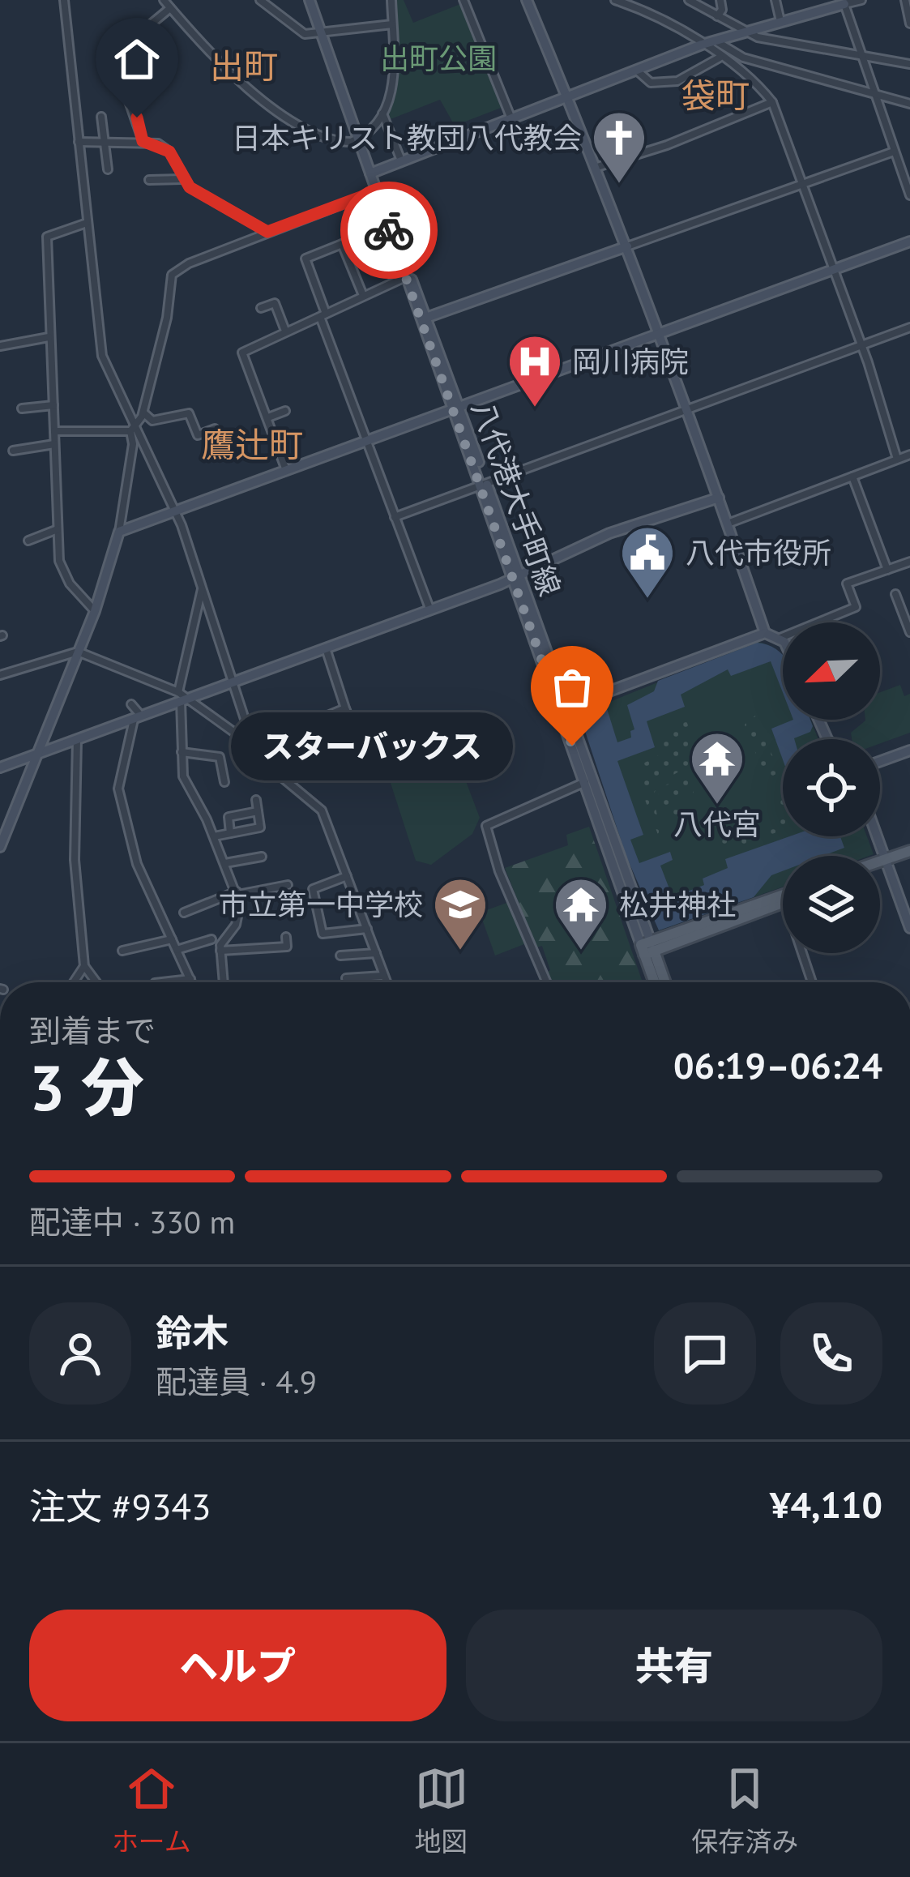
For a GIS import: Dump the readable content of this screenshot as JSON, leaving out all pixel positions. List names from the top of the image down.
{
  "streets": {
    "street": ["八代港大手町線"]
  },
  "districts": ["出町", "袋町", "鷹辻町"],
  "parks": ["出町公園"],
  "places": {
    "church": ["日本キリスト教団八代教会"],
    "hospital": ["岡川病院"],
    "public building": ["八代市役所"],
    "other": ["スターバックス"],
    "temple": ["八代宮", "松井神社"],
    "school or university": ["市立第一中学校"]
  },
  "north": "bottom left",
  "page": {
    "bubble": "スターバックス",
    "heading": ["3 分", "到着まで", "06:19–06:24"],
    "panel": [
      "鈴木",
      "配達員 · 4.9",
      "注文 #9343",
      "¥4,110"
    ],
    "bar": "配達中 · 330 m",
    "buttons": ["ヘルプ", "共有"],
    "tabs": ["ホーム", "地図", "保存済み"]
  }
}
